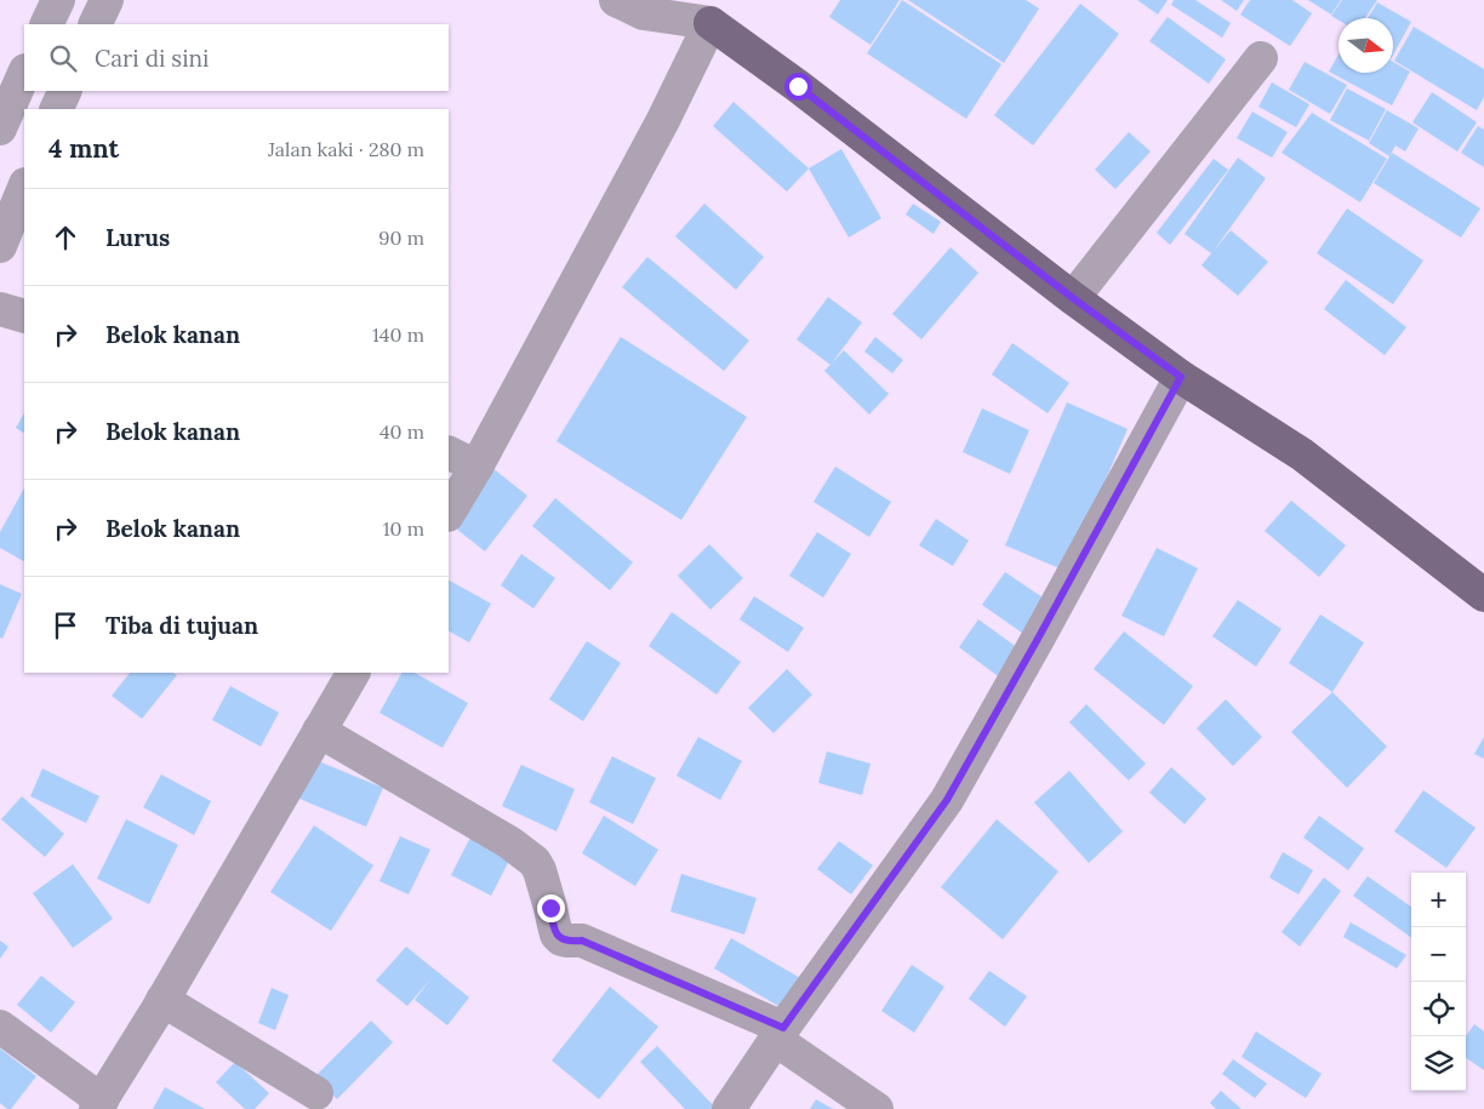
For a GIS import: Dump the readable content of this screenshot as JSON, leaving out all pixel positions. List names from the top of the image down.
{
  "north": "right",
  "page": {
    "search": "Cari di sini",
    "heading": ["4 mnt", "Jalan kaki · 280 m"],
    "list": [
      ["Lurus", "90 m"],
      ["Belok kanan", "140 m"],
      ["Belok kanan", "40 m"],
      ["Belok kanan", "10 m"],
      "Tiba di tujuan"
    ],
    "map_buttons": ["+", "−"]
  }
}
